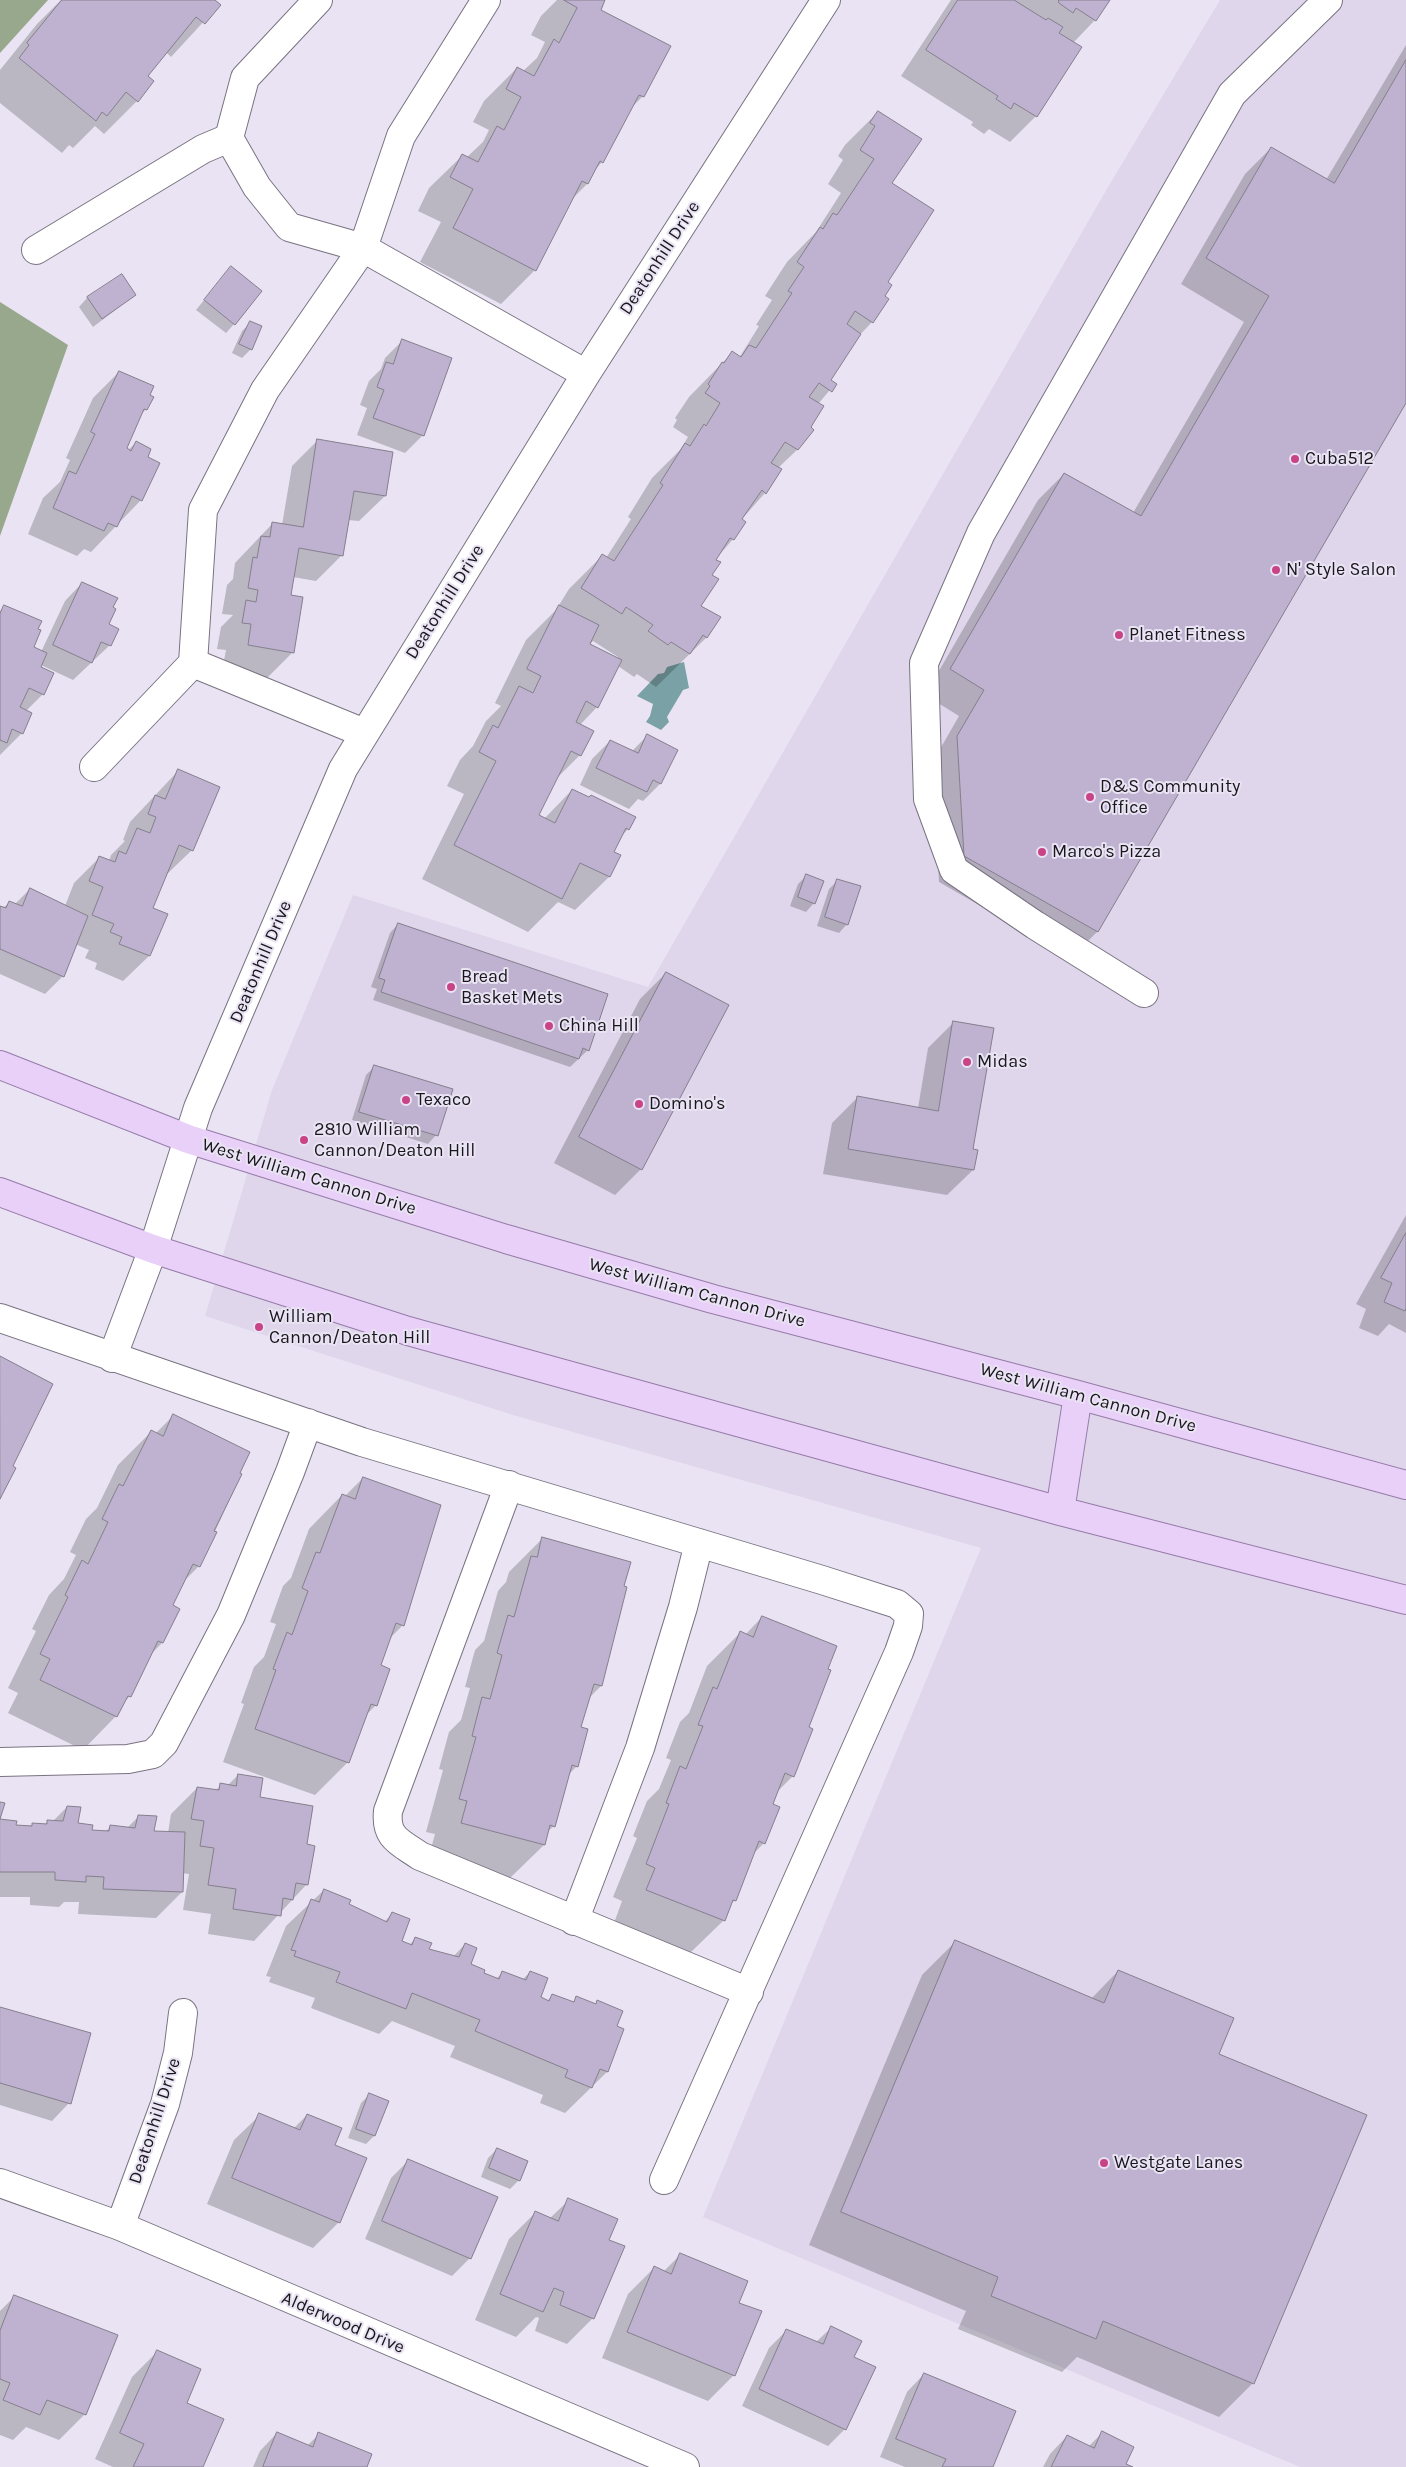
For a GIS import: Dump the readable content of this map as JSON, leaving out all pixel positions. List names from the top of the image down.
{
  "streets": {
    "main road": ["West William Cannon Drive"],
    "street": ["Deatonhill Drive", "Alderwood Drive"]
  },
  "crossings": [
    ["Deatonhill Drive", "West William Cannon Drive"],
    ["Deatonhill Drive", "Alderwood Drive"]
  ],
  "places": [
    "Cuba512",
    "N' Style Salon",
    "Planet Fitness",
    "D&S Community Office",
    "Marco's Pizza",
    "Bread Basket Mets",
    "China Hill",
    "Midas",
    "Texaco",
    "Domino's",
    "2810 William Cannon/Deaton Hill",
    "William Cannon/Deaton Hill",
    "Westgate Lanes"
  ]
}
